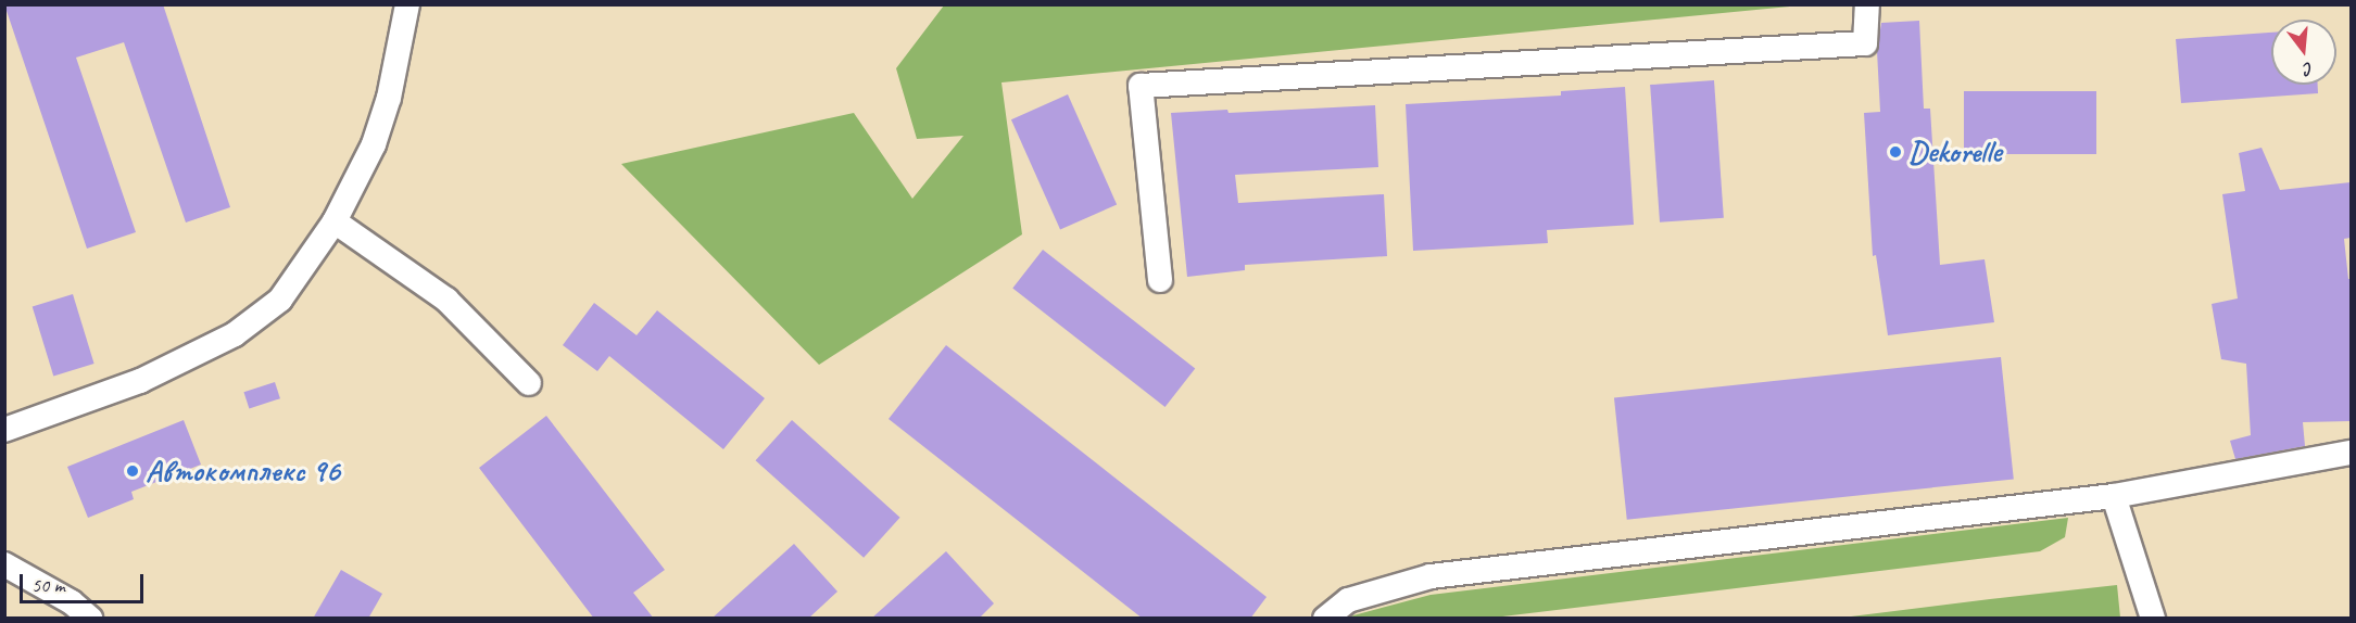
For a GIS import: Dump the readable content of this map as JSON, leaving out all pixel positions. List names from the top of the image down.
{
  "places": ["Dekorelle", "Автокомплекс 96"],
  "scale_bar": "50 m",
  "north": "bottom"
}
